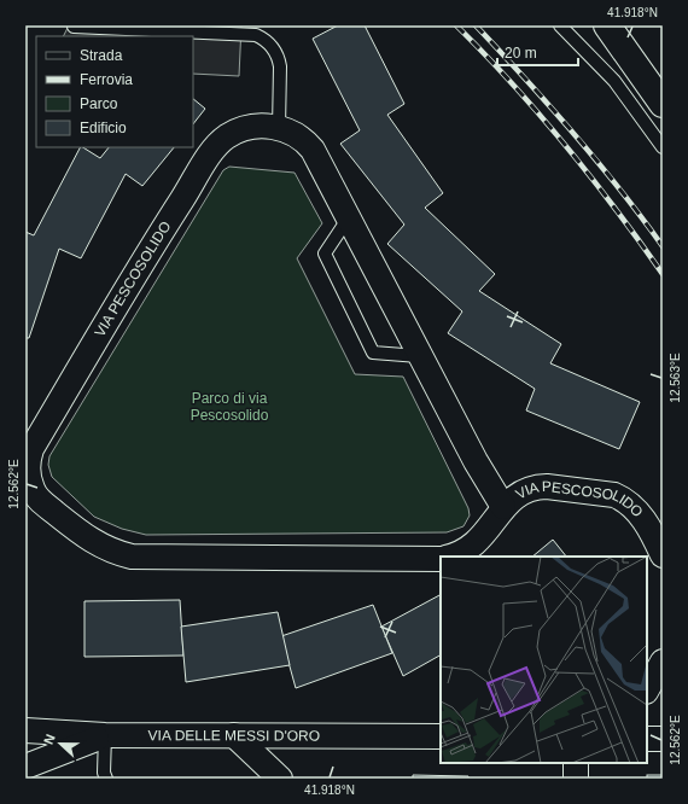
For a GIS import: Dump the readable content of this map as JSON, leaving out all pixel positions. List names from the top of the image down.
{
  "streets": {
    "street": ["VIA PESCOSOLIDO", "VIA DELLE MESSI D'ORO"]
  },
  "parks": ["Parco di via Pescosolido"],
  "legend": [
    "Strada",
    "Ferrovia",
    "Parco",
    "Edificio"
  ],
  "scale_bar": "20 m",
  "north": "left",
  "coordinates": ["41.918°N", "12.563°E", "12.562°E"]
}
